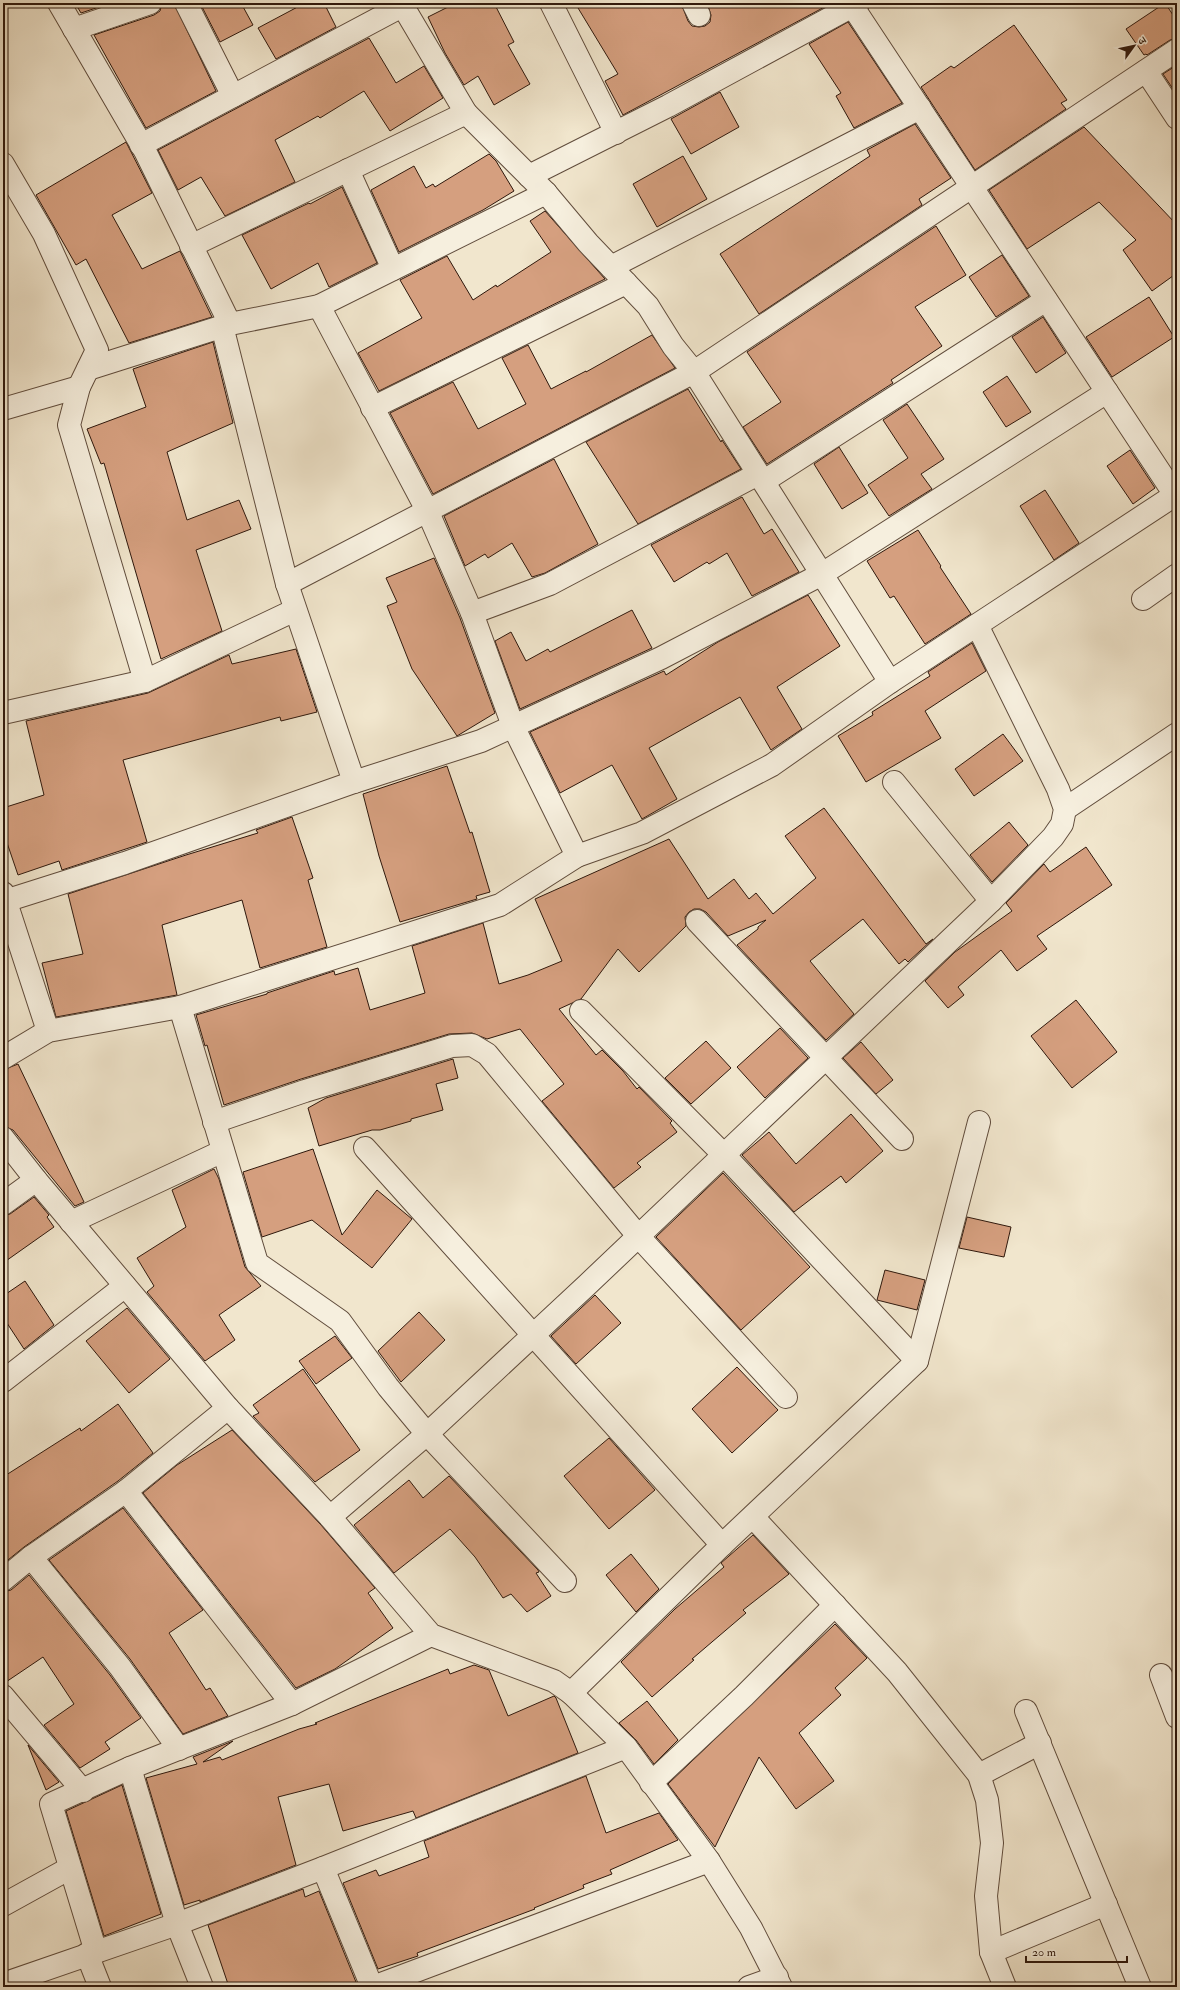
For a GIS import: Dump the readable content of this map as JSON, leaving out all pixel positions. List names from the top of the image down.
{
  "scale_bar": "20 m",
  "north": "top right"
}
